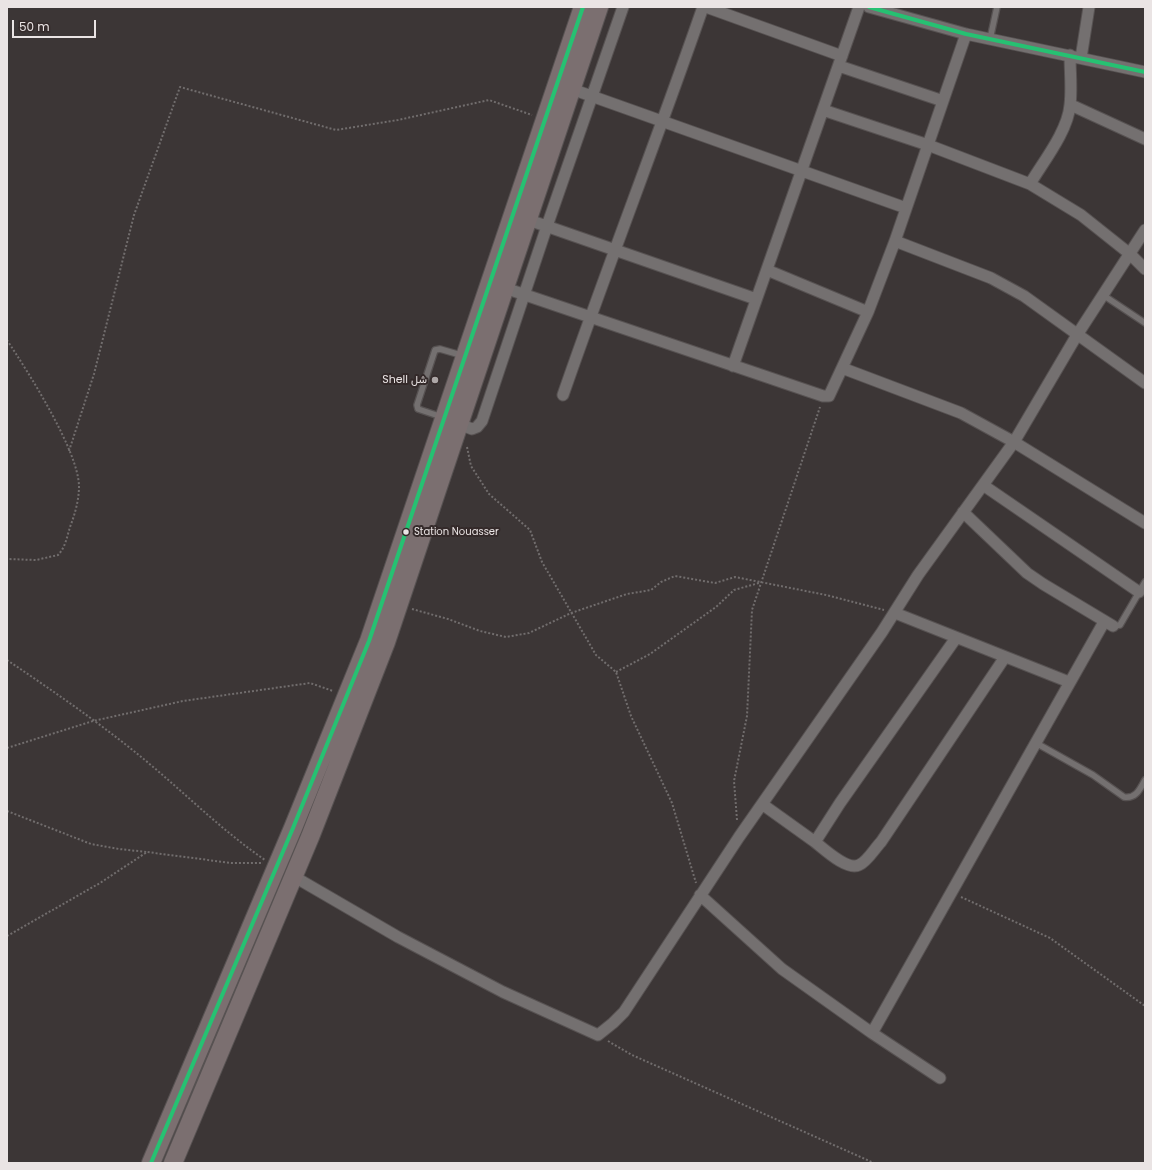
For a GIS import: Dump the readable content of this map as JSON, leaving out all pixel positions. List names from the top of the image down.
{
  "places": ["Shell شل", "Station Nouasser"],
  "scale_bar": "50 m"
}
